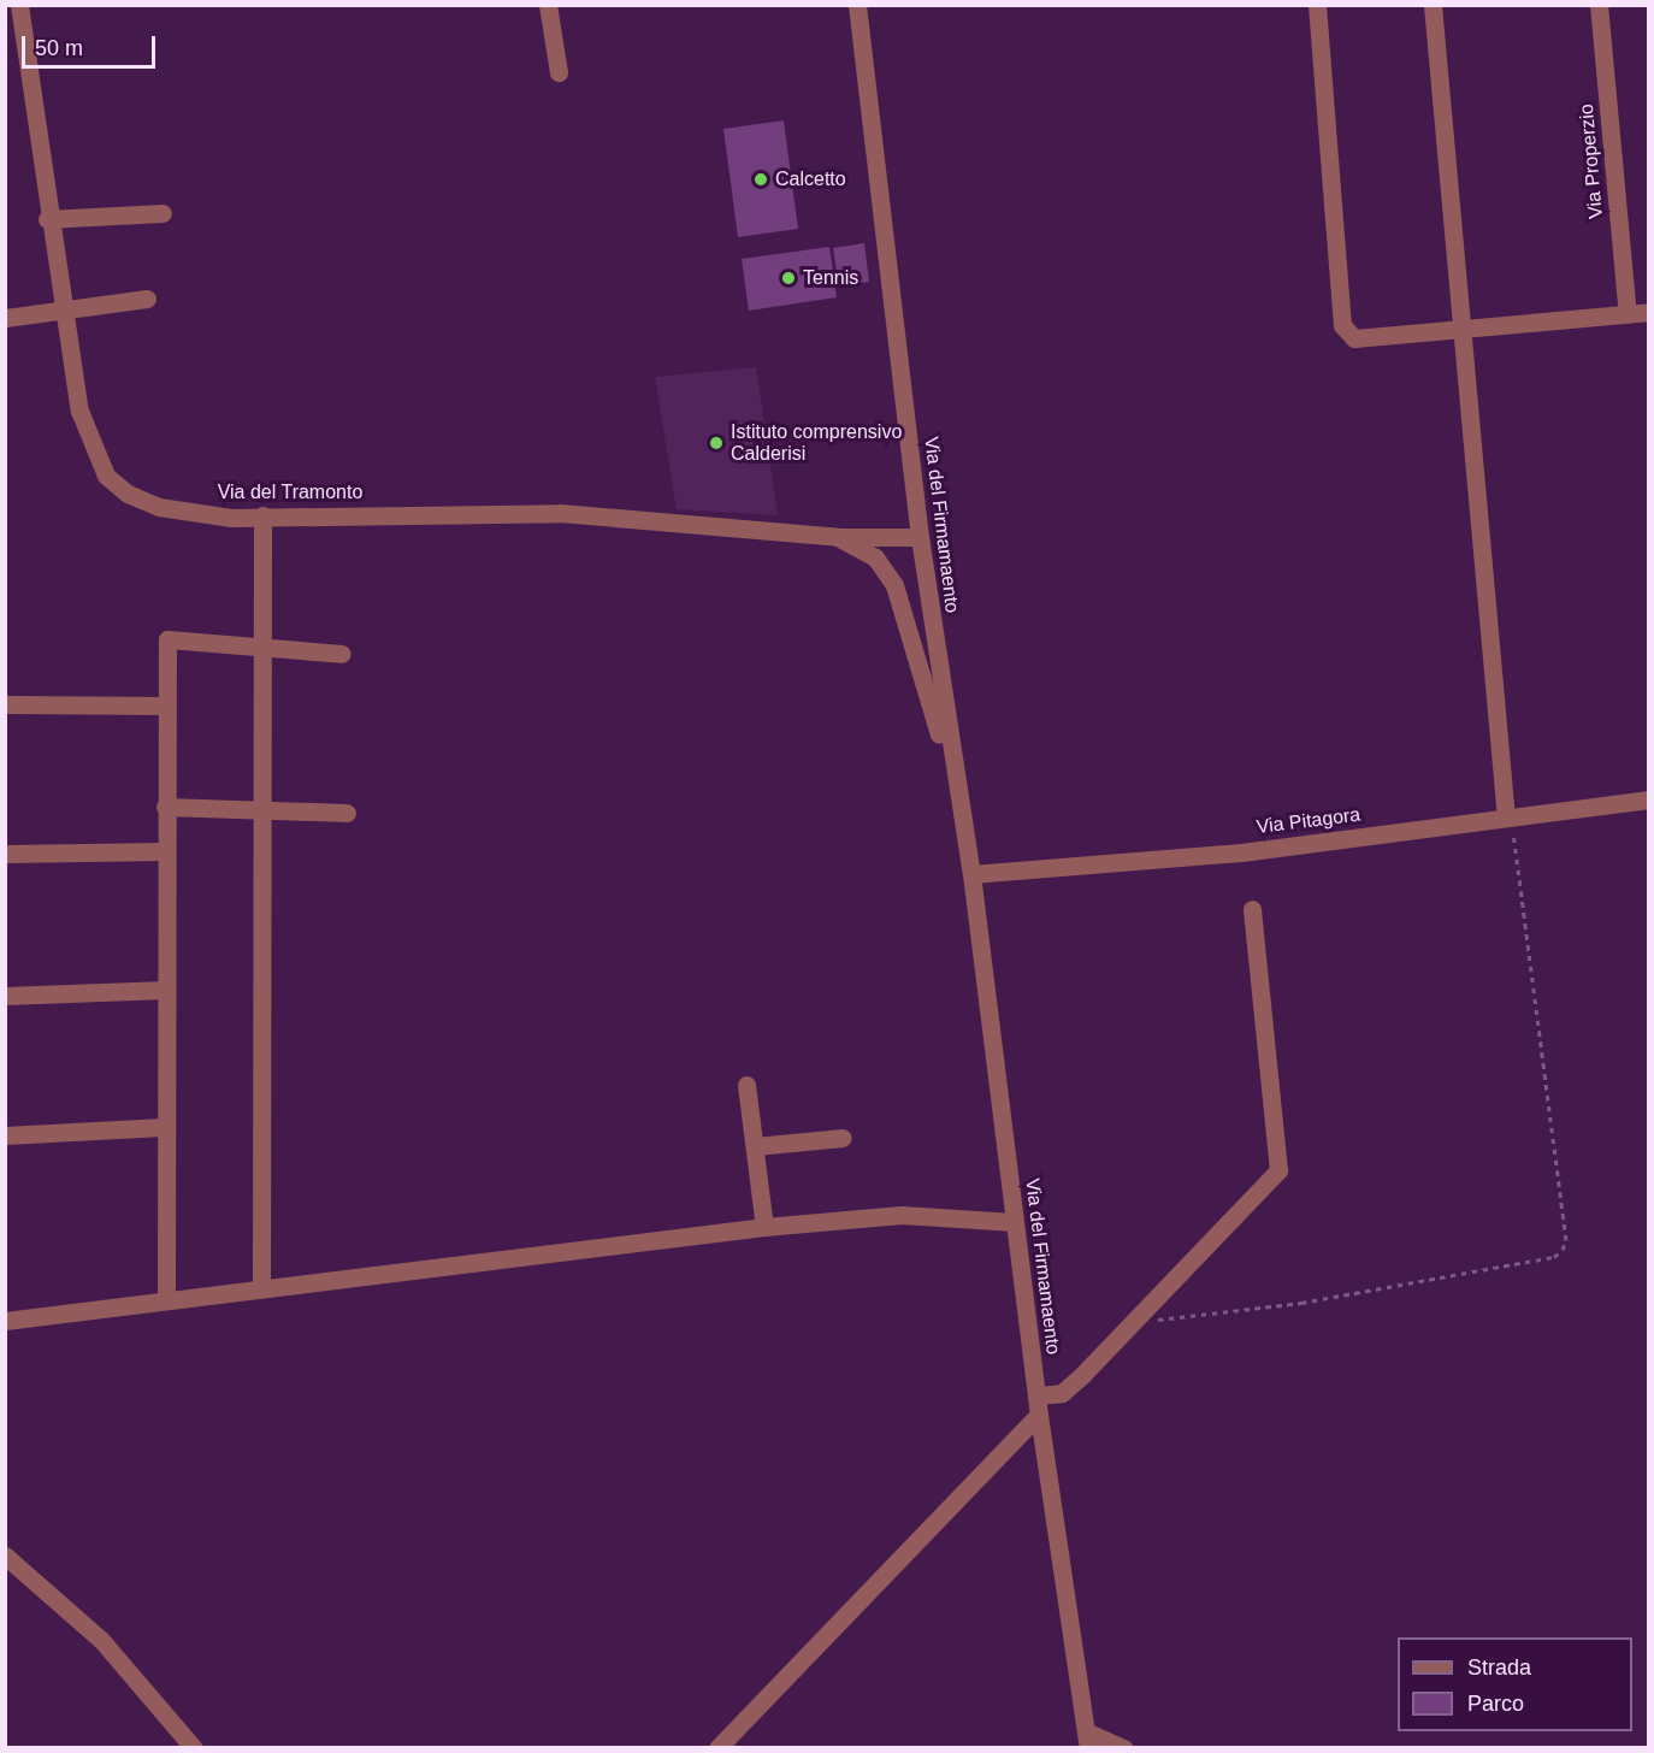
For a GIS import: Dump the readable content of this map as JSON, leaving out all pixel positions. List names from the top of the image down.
{
  "streets": {
    "street": [
      "Via Properzio",
      "Via del Tramonto",
      "Via del Firmamaento",
      "Via Pitagora"
    ]
  },
  "crossings": [
    ["Via del Tramonto", "Via del Firmamaento"],
    ["Via del Firmamaento", "Via Pitagora"]
  ],
  "places": ["Calcetto", "Tennis", "Istituto comprensivo Calderisi"],
  "legend": ["Strada", "Parco"],
  "scale_bar": "50 m"
}
